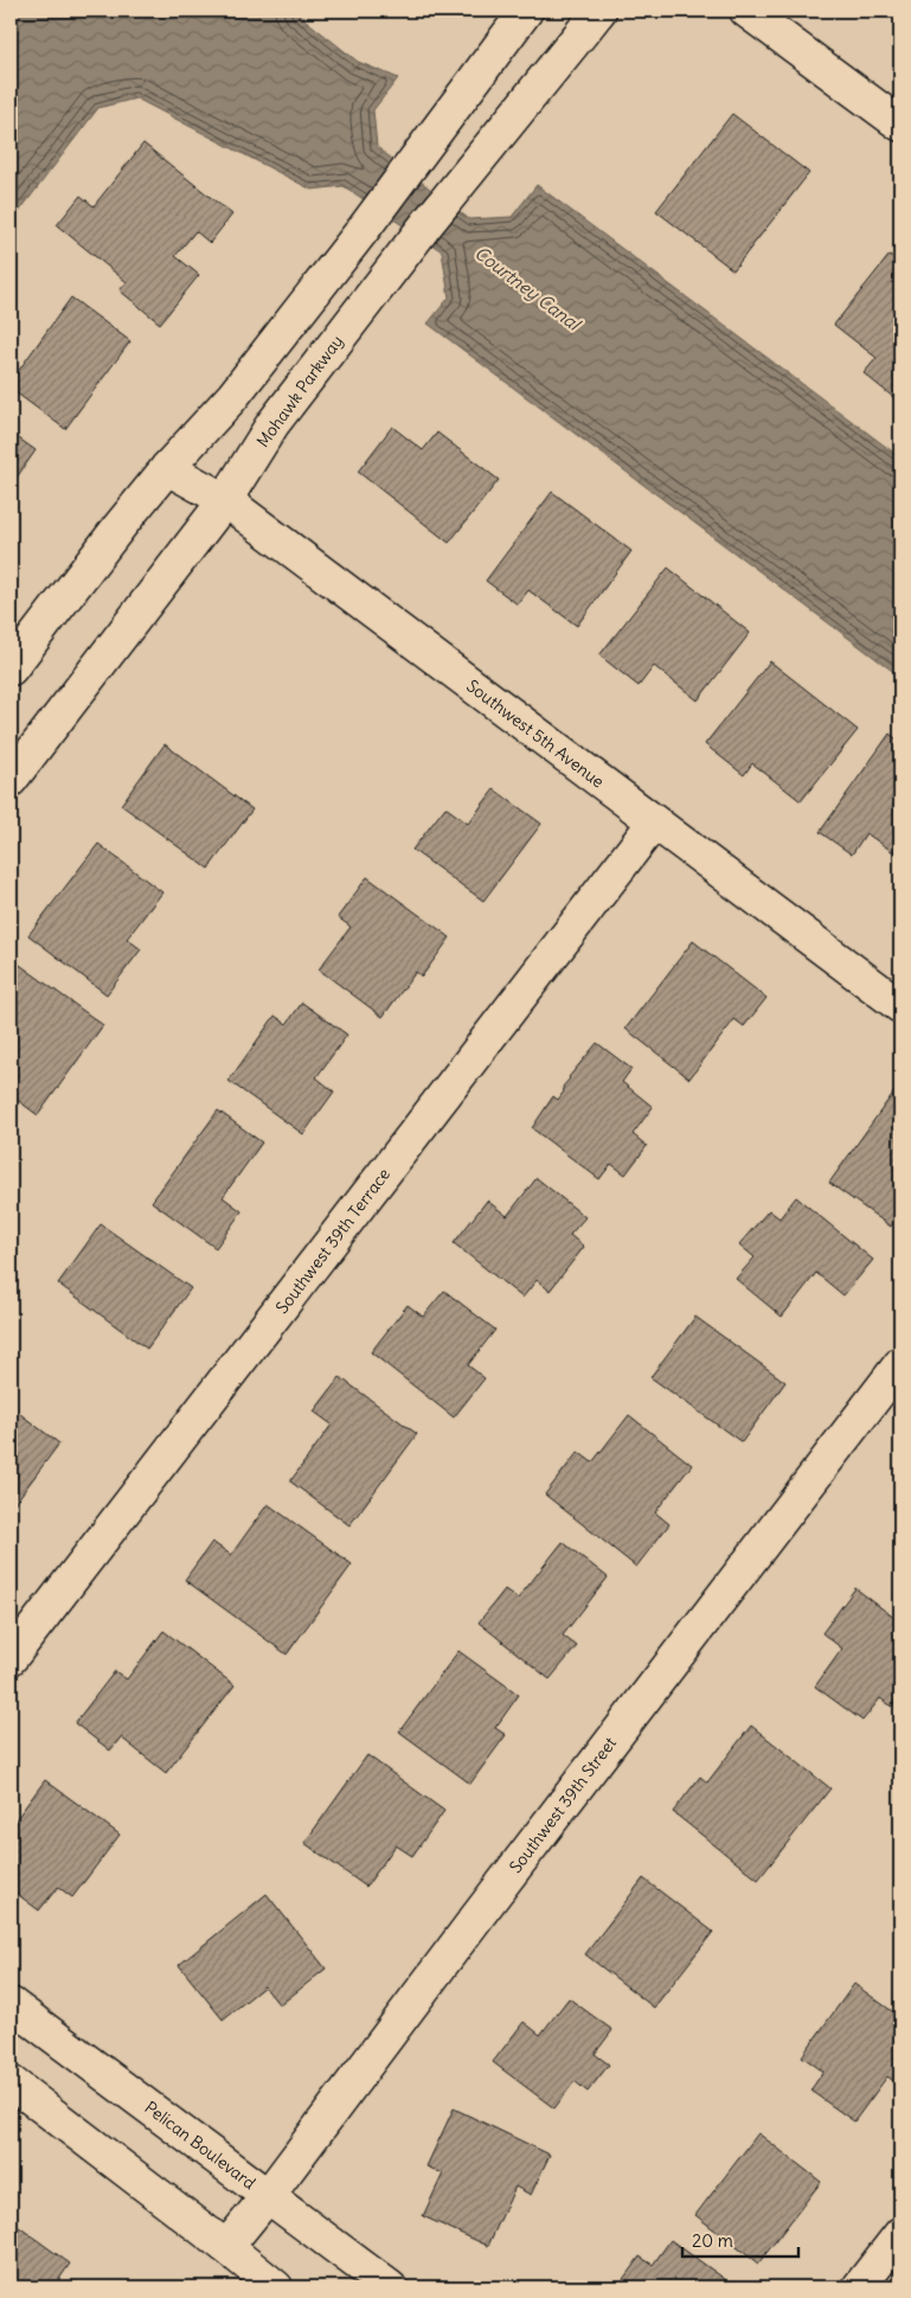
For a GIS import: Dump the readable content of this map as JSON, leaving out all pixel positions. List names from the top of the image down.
{
  "streets": {
    "street": [
      "Mohawk Parkway",
      "Southwest 5th Avenue",
      "Southwest 39th Terrace",
      "Southwest 39th Street",
      "Pelican Boulevard"
    ]
  },
  "crossings": [
    ["Mohawk Parkway", "Southwest 5th Avenue"],
    ["Southwest 5th Avenue", "Southwest 39th Terrace"],
    ["Southwest 39th Street", "Pelican Boulevard"]
  ],
  "water": ["Courtney Canal"],
  "scale_bar": "20 m"
}
